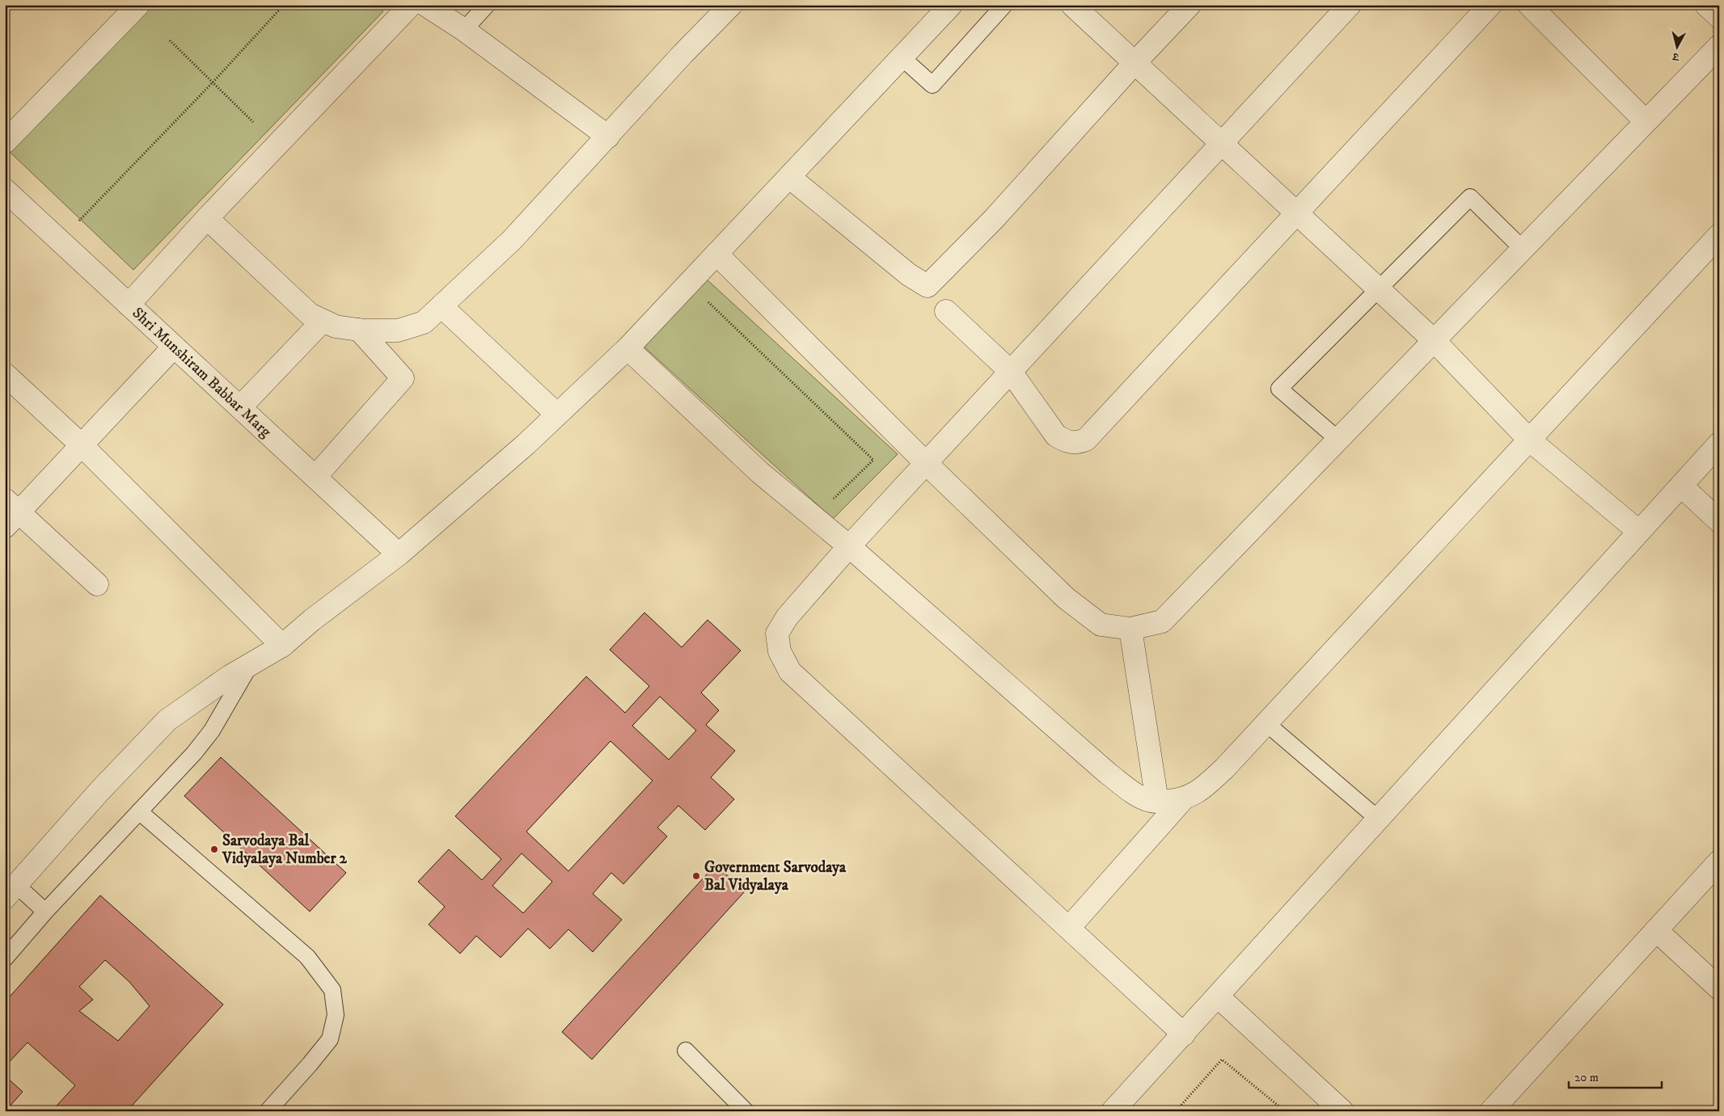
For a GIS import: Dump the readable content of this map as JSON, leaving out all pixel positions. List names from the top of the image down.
{
  "streets": {
    "street": ["Shri Munshiram Babbar Marg"]
  },
  "places": ["Sarvodaya Bal Vidyalaya Number 2", "Government Sarvodaya Bal Vidyalaya"],
  "scale_bar": "20 m",
  "north": "bottom"
}
